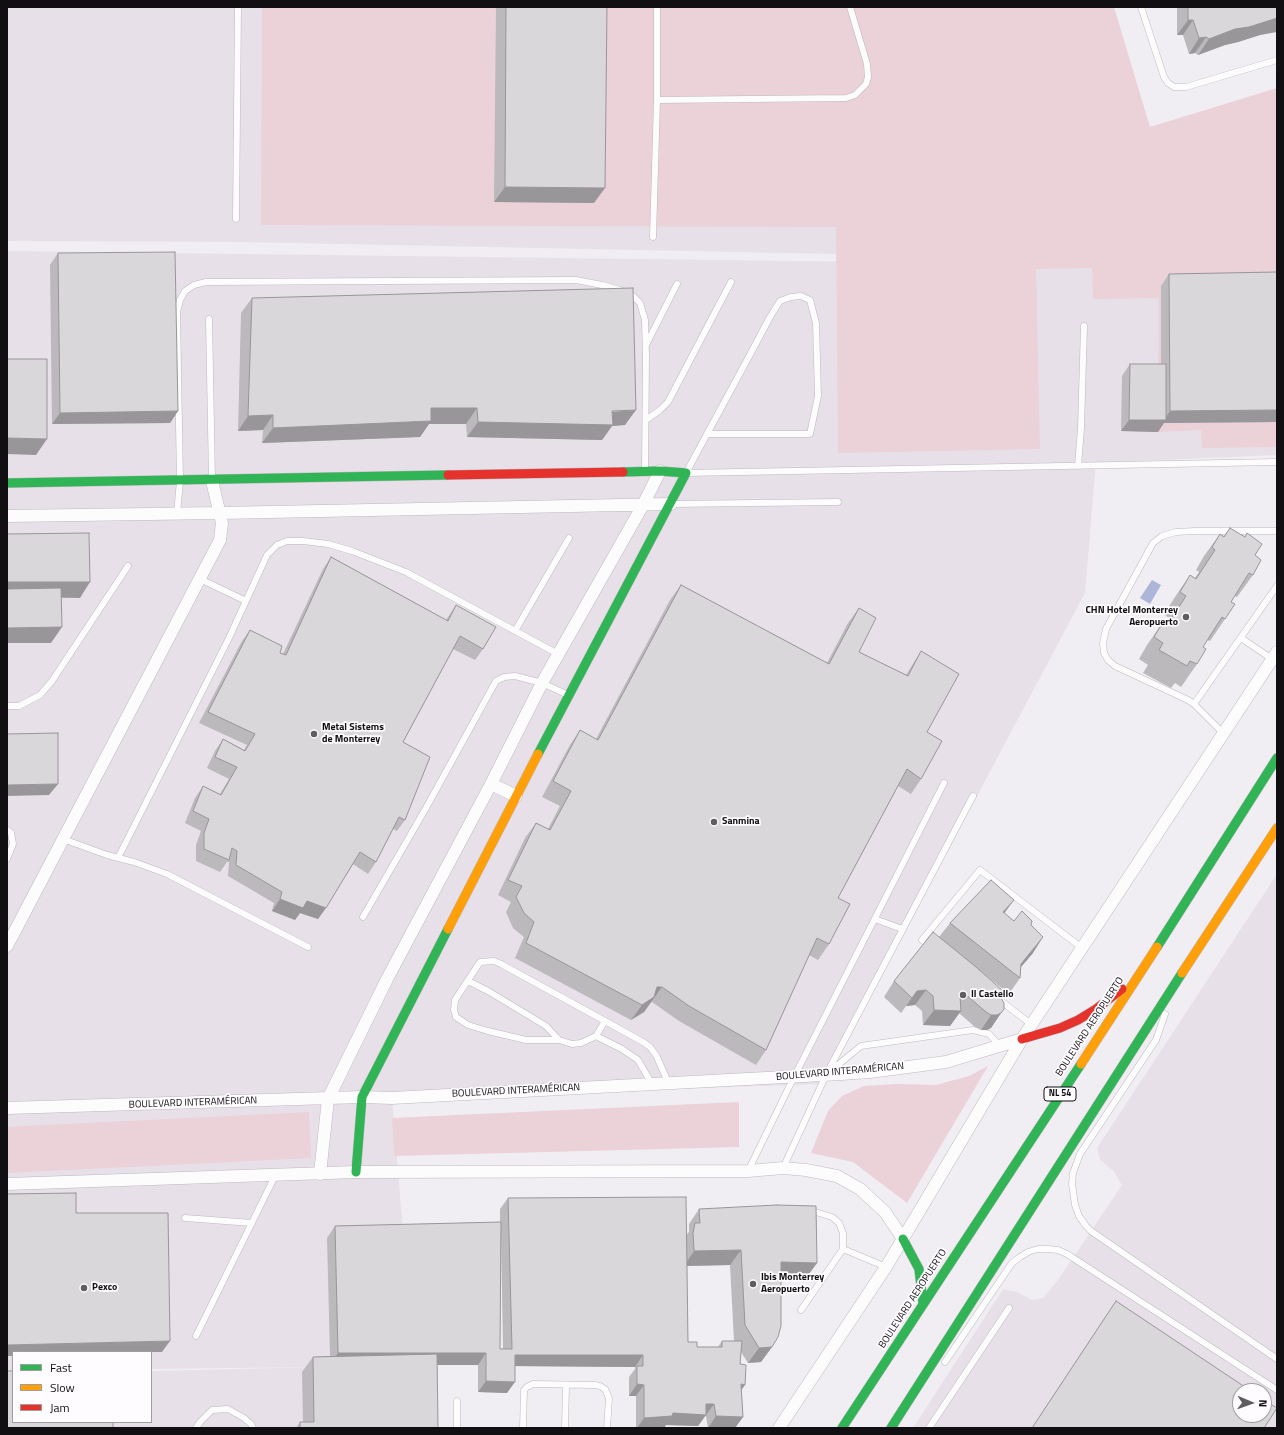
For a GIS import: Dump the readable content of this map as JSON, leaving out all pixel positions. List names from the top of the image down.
{
  "streets": {
    "main road": ["BOULEVARD AEROPUERTO", "NL 54"],
    "street": ["BOULEVARD INTERAMÉRICAN"]
  },
  "places": [
    "CHN Hotel Monterrey Aeropuerto",
    "Metal Sistems de Monterrey",
    "Sanmina",
    "Il Castello",
    "Ibis Monterrey Aeropuerto",
    "Pexco"
  ],
  "legend": ["Fast", "Slow", "Jam"],
  "north": "right"
}
